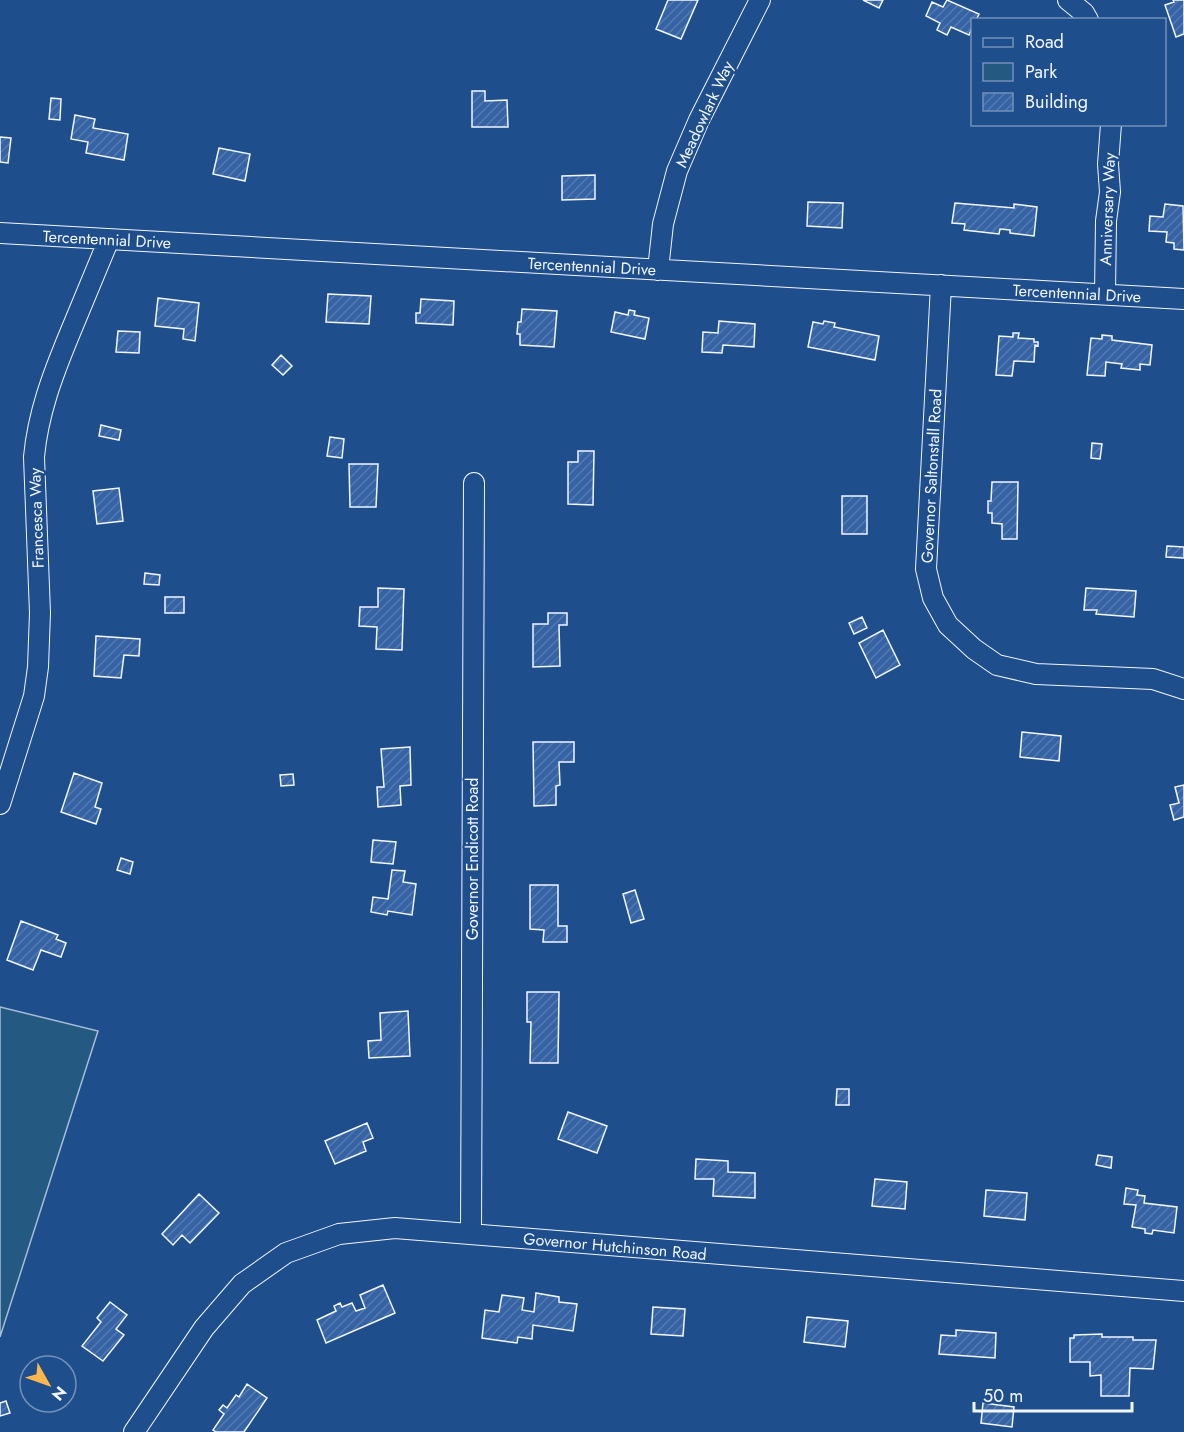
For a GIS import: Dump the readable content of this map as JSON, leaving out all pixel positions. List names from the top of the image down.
{
  "streets": {
    "street": [
      "Meadowlark Way",
      "Anniversary Way",
      "Tercentennial Drive",
      "Governor Saltonstall Road",
      "Francesca Way",
      "Governor Endicott Road",
      "Governor Hutchinson Road"
    ]
  },
  "crossings": [
    ["Meadowlark Way", "Tercentennial Drive"],
    ["Anniversary Way", "Tercentennial Drive"],
    ["Tercentennial Drive", "Governor Saltonstall Road"],
    ["Tercentennial Drive", "Francesca Way"],
    ["Governor Endicott Road", "Governor Hutchinson Road"]
  ],
  "legend": ["Road", "Park", "Building"],
  "scale_bar": "50 m",
  "north": "bottom right"
}
